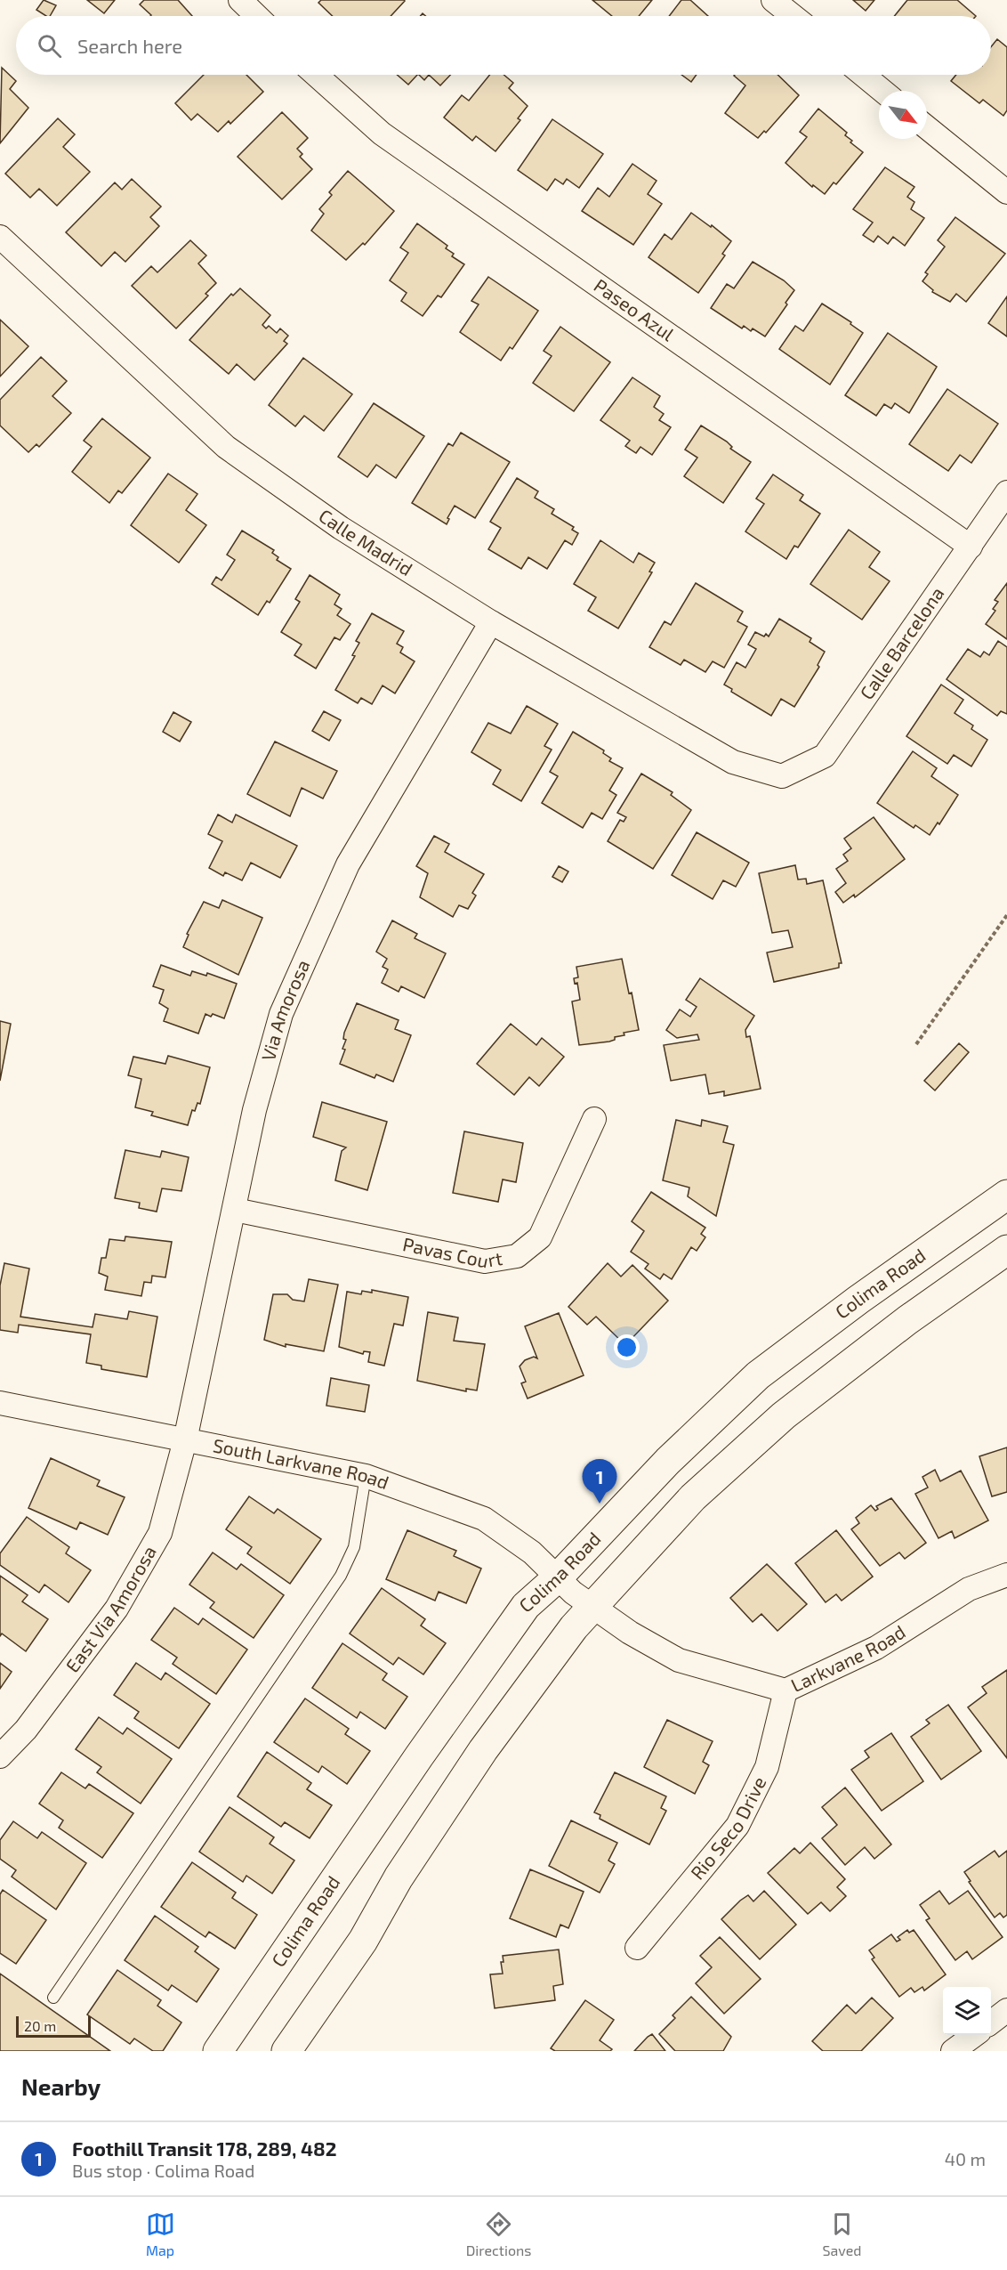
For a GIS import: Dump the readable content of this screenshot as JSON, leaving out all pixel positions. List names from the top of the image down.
{
  "streets": {
    "main road": ["Colima Road"],
    "street": [
      "Paseo Azul",
      "Calle Madrid",
      "Calle Barcelona",
      "Via Amorosa",
      "Pavas Court",
      "South Larkvane Road",
      "East Via Amorosa",
      "Larkvane Road",
      "Rio Seco Drive"
    ]
  },
  "crossings": [
    ["Paseo Azul", "Calle Barcelona"],
    ["Calle Madrid", "Calle Barcelona"],
    ["Calle Madrid", "Via Amorosa"],
    ["Via Amorosa", "Pavas Court"],
    ["Via Amorosa", "South Larkvane Road"],
    ["Via Amorosa", "East Via Amorosa"],
    ["Colima Road", "South Larkvane Road"],
    ["Colima Road", "Larkvane Road"],
    ["South Larkvane Road", "East Via Amorosa"],
    ["South Larkvane Road", "Larkvane Road"],
    ["Larkvane Road", "Rio Seco Drive"]
  ],
  "scale_bar": "20 m",
  "north": "bottom right",
  "page": {
    "search": "Search here",
    "pins": "1",
    "scale": "20 m",
    "heading": "Nearby",
    "list": [
      {
        "mark": "1",
        "name": "Foothill Transit 178, 289, 482",
        "note": "Bus stop · Colima Road",
        "value": "40 m"
      }
    ],
    "nav": ["Map", "Directions", "Saved"]
  }
}
